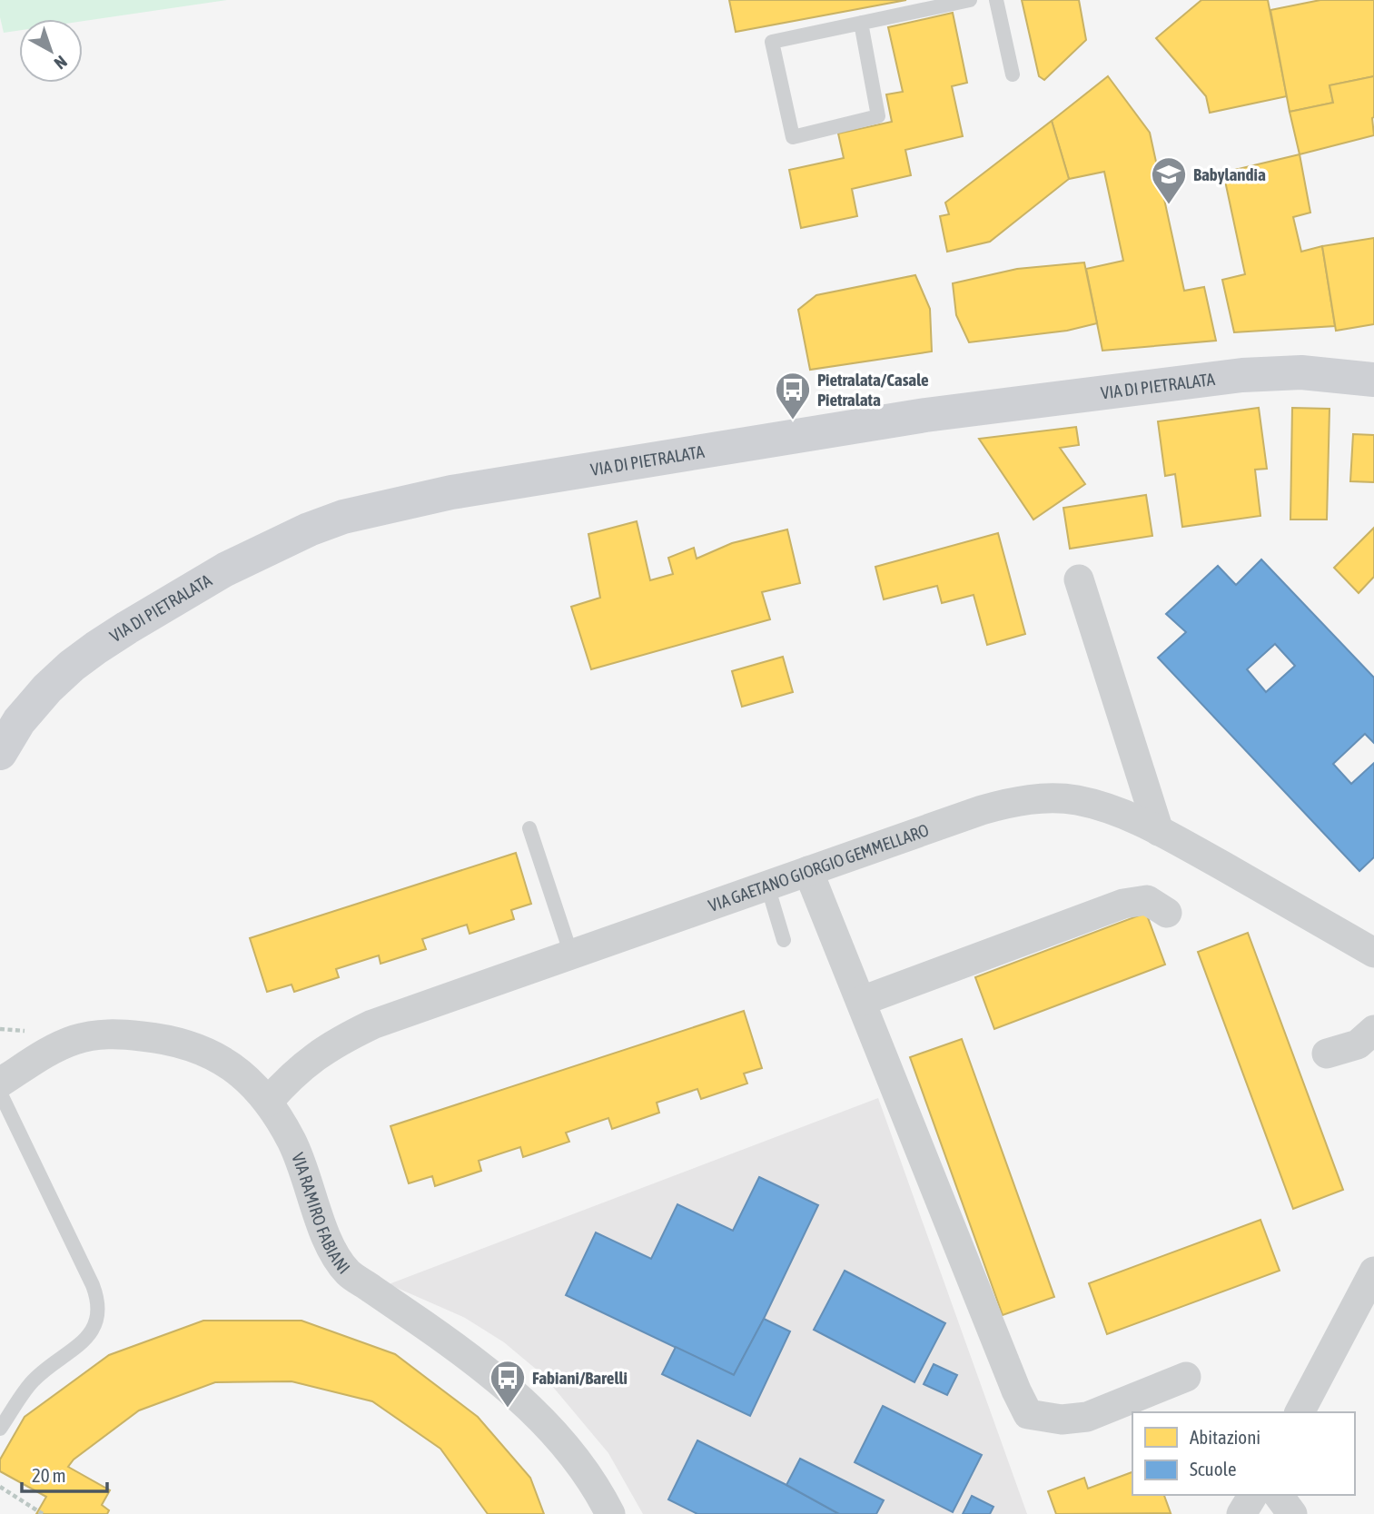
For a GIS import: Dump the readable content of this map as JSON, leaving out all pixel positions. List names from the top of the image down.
{
  "streets": {
    "street": ["VIA DI PIETRALATA", "VIA GAETANO GIORGIO GEMMELLARO", "VIA RAMIRO FABIANI"]
  },
  "crossings": [
    ["VIA GAETANO GIORGIO GEMMELLARO", "VIA RAMIRO FABIANI"]
  ],
  "places": {
    "school or university": ["Babylandia"],
    "bus stop": ["Pietralata/Casale Pietralata", "Fabiani/Barelli"]
  },
  "legend": ["Abitazioni", "Scuole"],
  "scale_bar": "20 m",
  "north": "bottom right"
}
